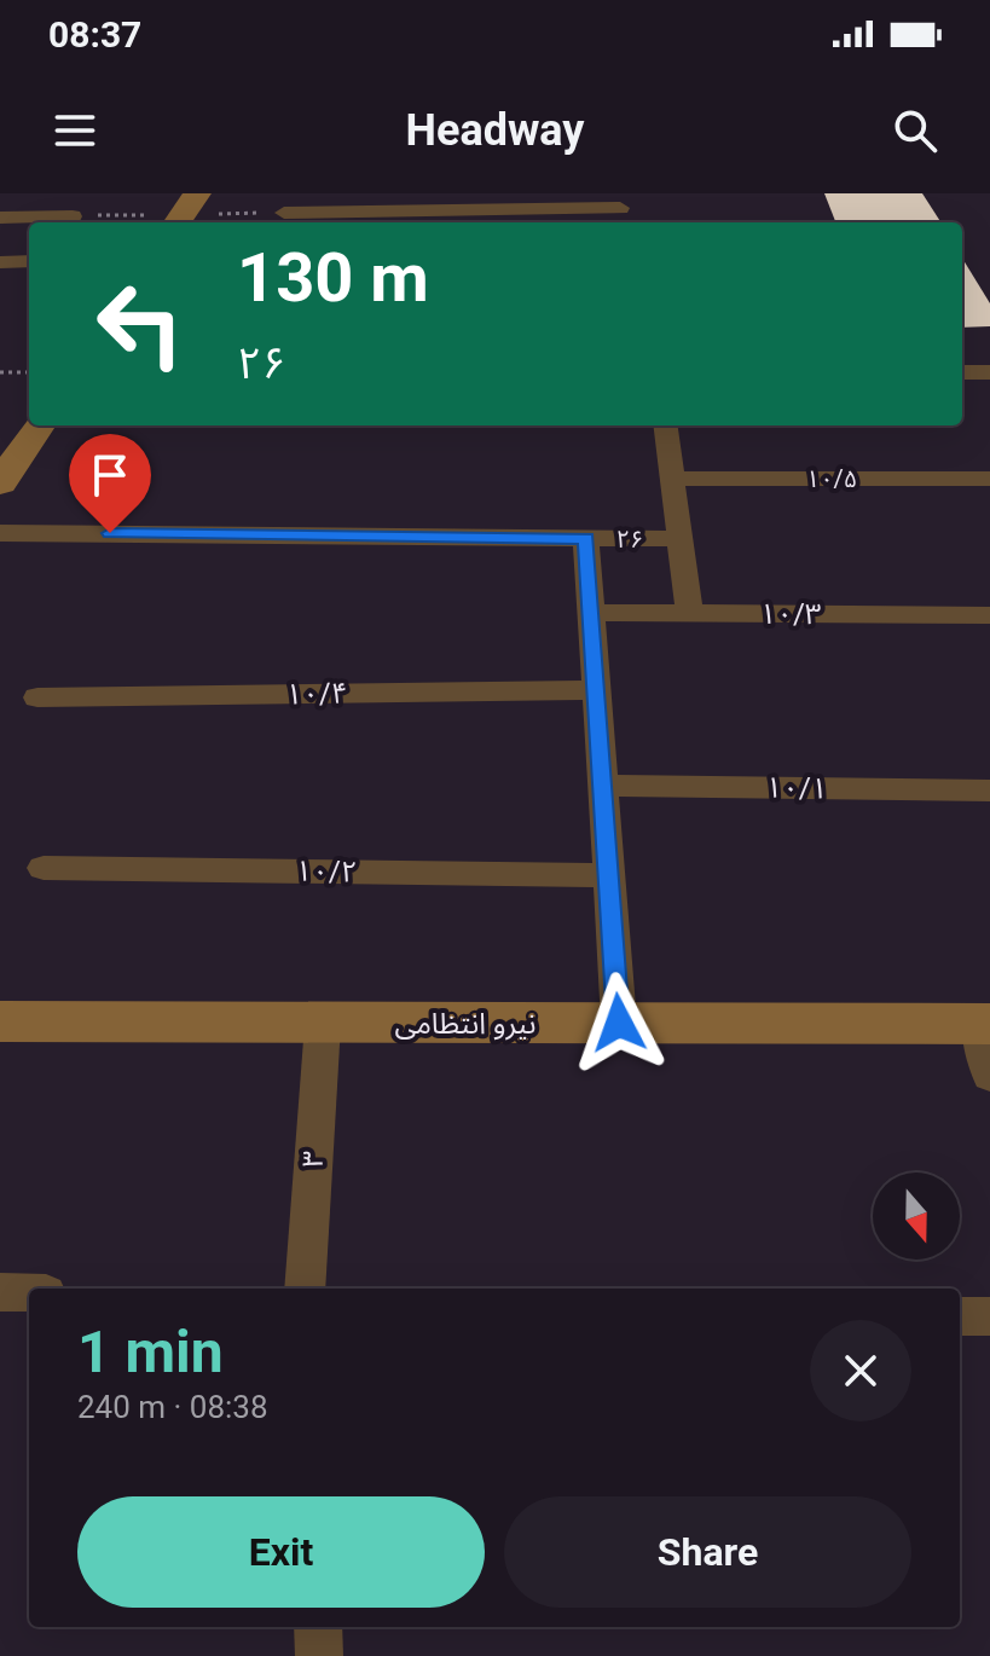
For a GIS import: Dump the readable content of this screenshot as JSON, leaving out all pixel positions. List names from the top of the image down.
{
  "streets": {
    "street": [
      "۱۰/۵",
      "۲۶",
      "۱۰/۳",
      "۱۰/۴",
      "۱۰/۱",
      "۱۰/۲",
      "نیرو انتظامی",
      "۳"
    ]
  },
  "crossings": [
    ["نیرو انتظامی", "۳"]
  ],
  "north": "bottom",
  "page": {
    "status": "08:37",
    "header": "Headway",
    "turn": ["130 m", "۲۶"],
    "heading": ["1 min", "240 m · 08:38"],
    "buttons": ["Exit", "Share"]
  }
}
